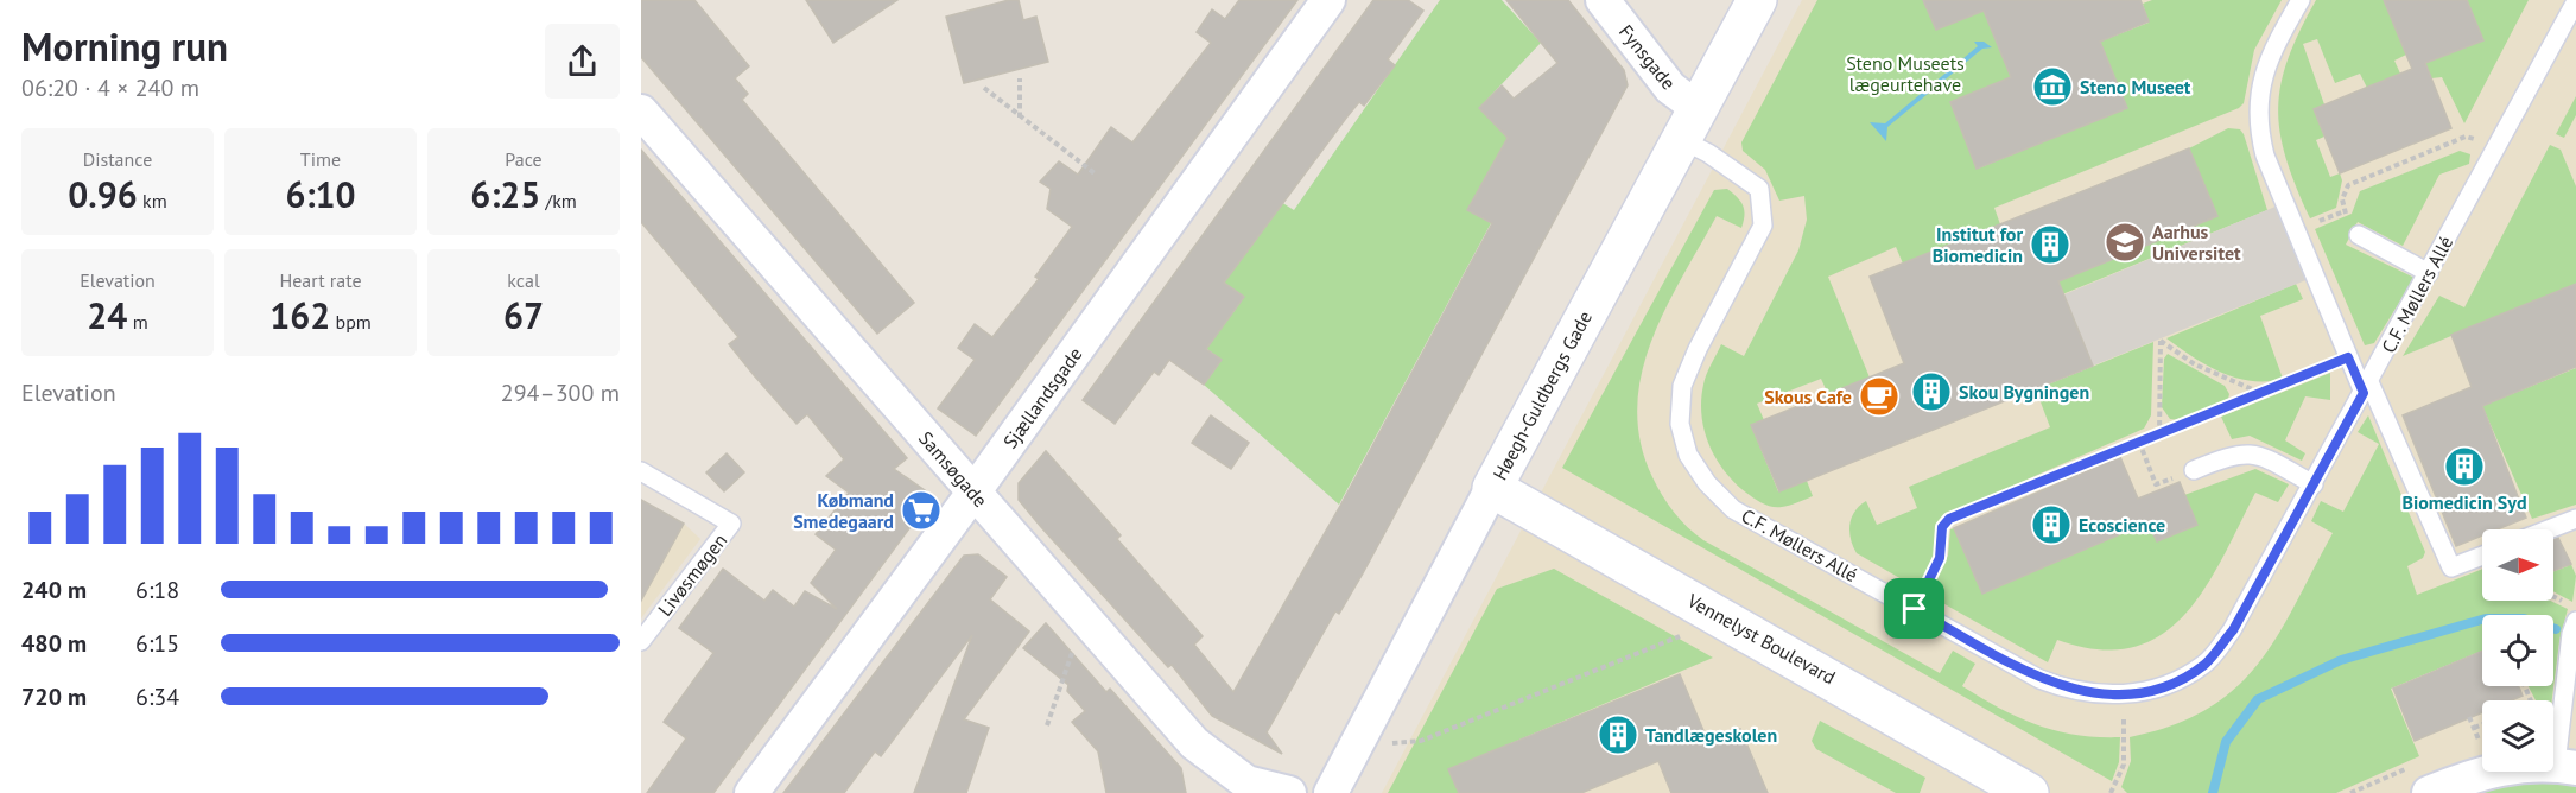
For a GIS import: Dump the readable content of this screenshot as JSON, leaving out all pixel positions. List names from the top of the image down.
{
  "streets": {
    "street": [
      "Fynsgade",
      "Høegh-Guldbergs Gade",
      "Sjællandsgade",
      "Samsøgade",
      "Vennelyst Boulevard"
    ],
    "lane": ["C.F. Møllers Allé", "Livøsmøgen"]
  },
  "crossings": [
    ["Fynsgade", "C.F. Møllers Allé"],
    ["Fynsgade", "Høegh-Guldbergs Gade"],
    ["C.F. Møllers Allé", "Høegh-Guldbergs Gade"],
    ["Høegh-Guldbergs Gade", "Vennelyst Boulevard"],
    ["Sjællandsgade", "Samsøgade"]
  ],
  "parks": ["Steno Museets lægeurtehave"],
  "places": {
    "museum": ["Steno Museet"],
    "school or university": ["Aarhus Universitet"],
    "building": [
      "Institut for Biomedicin",
      "Skou Bygningen",
      "Biomedicin Syd",
      "Ecoscience",
      "Tandlægeskolen"
    ],
    "cafe": ["Skous Cafe"],
    "supermarket": ["Købmand Smedegaard"]
  },
  "north": "right",
  "page": {
    "heading": ["Morning run", "06:20 · 4 × 240 m"],
    "stats": [
      ["Distance", "0.96 km"],
      ["Time", "6:10"],
      ["Pace", "6:25 /km"],
      ["Elevation", "24 m"],
      ["Heart rate", "162 bpm"],
      ["kcal", "67"]
    ],
    "chart": ["Elevation", "294–300 m"],
    "list": [
      {
        "name": "240 m",
        "note": "6:18"
      },
      {
        "name": "480 m",
        "note": "6:15"
      },
      {
        "name": "720 m",
        "note": "6:34"
      }
    ]
  }
}
